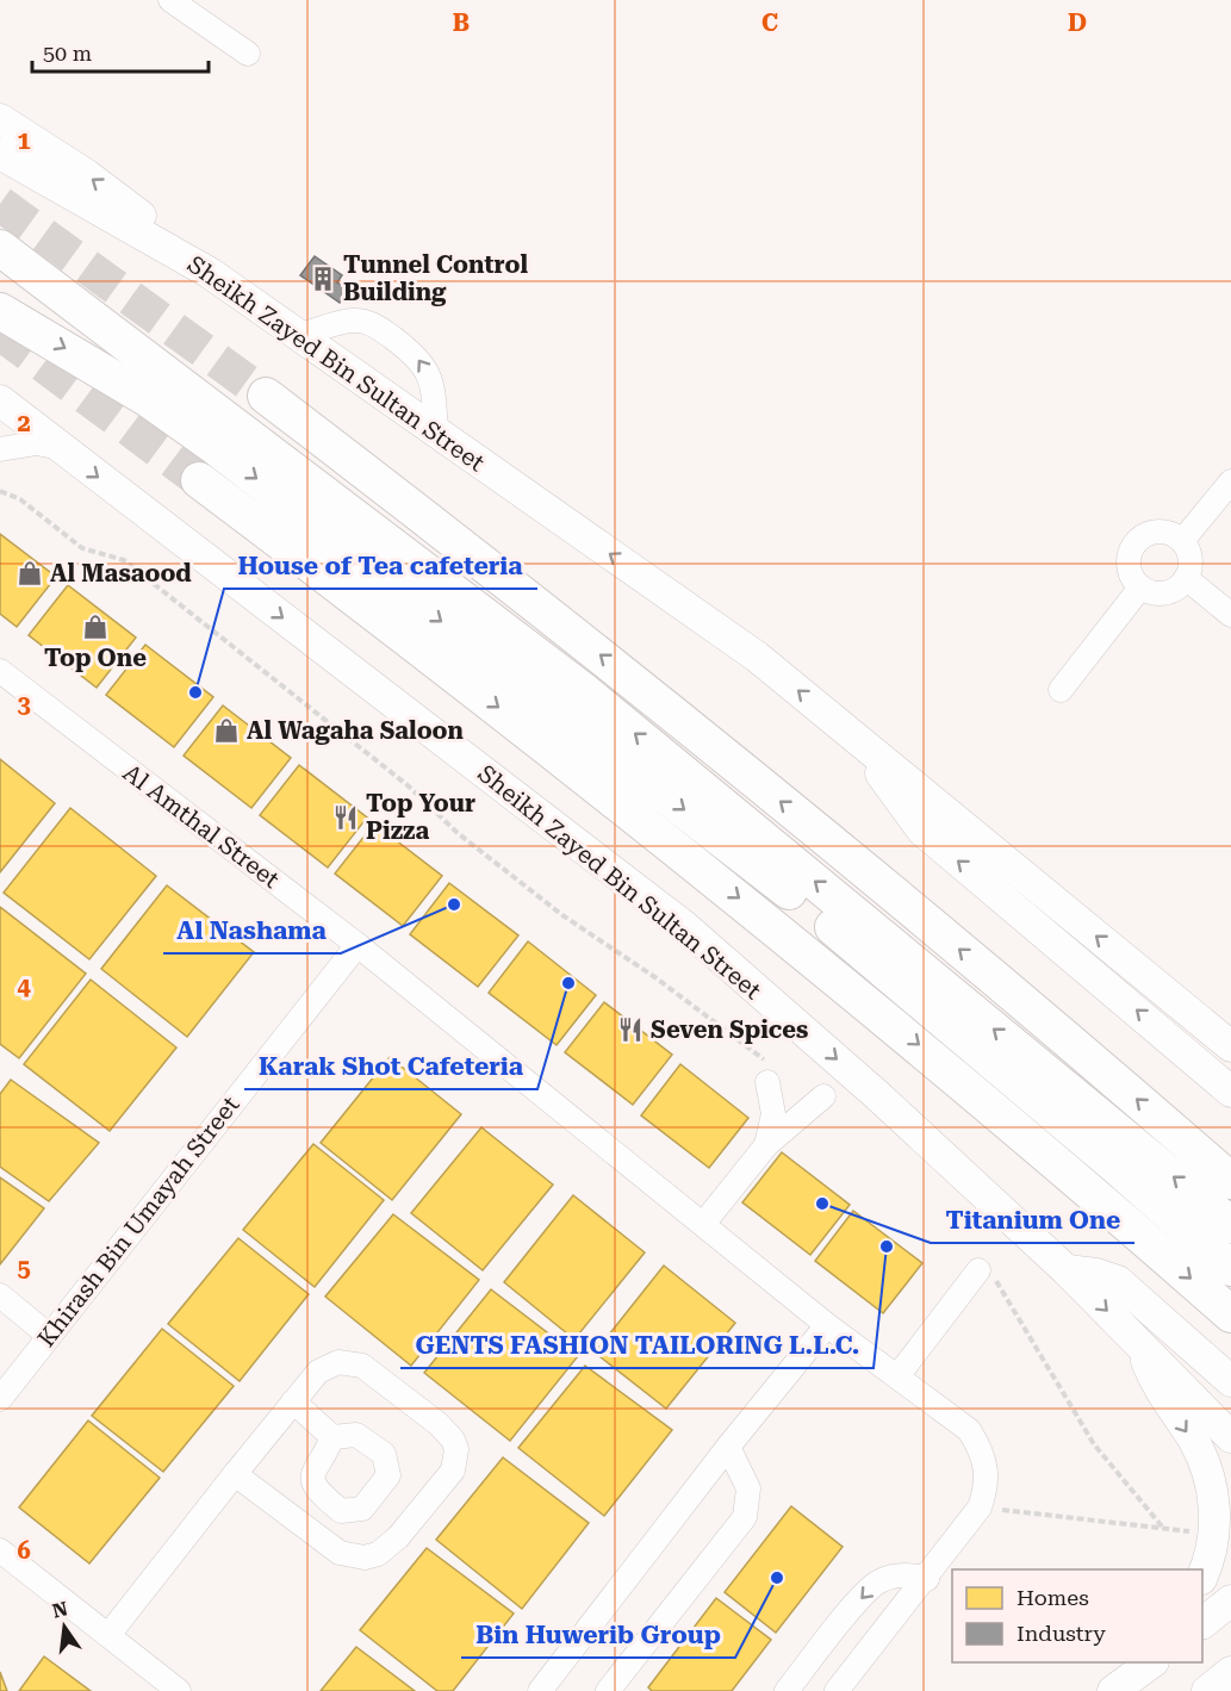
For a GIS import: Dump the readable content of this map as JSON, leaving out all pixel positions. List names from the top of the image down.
{
  "streets": {
    "main road": ["Sheikh Zayed Bin Sultan Street"],
    "street": ["Al Amthal Street", "Khirash Bin Umayah Street"]
  },
  "crossings": [
    ["Al Amthal Street", "Khirash Bin Umayah Street"]
  ],
  "places": {
    "building": ["Tunnel Control Building"],
    "shop": ["Al Masaood", "Top One", "Al Wagaha Saloon"],
    "other": [
      "House of Tea cafeteria",
      "Al Nashama",
      "Karak Shot Cafeteria",
      "Titanium One",
      "GENTS FASHION TAILORING L.L.C.",
      "Bin Huwerib Group"
    ],
    "restaurant": ["Top Your Pizza", "Seven Spices"]
  },
  "legend": ["Homes", "Industry"],
  "scale_bar": "50 m",
  "north": "top",
  "grid": {
    "columns": ["B", "C", "D"],
    "rows": [
      "1",
      "2",
      "3",
      "4",
      "5",
      "6"
    ]
  }
}
